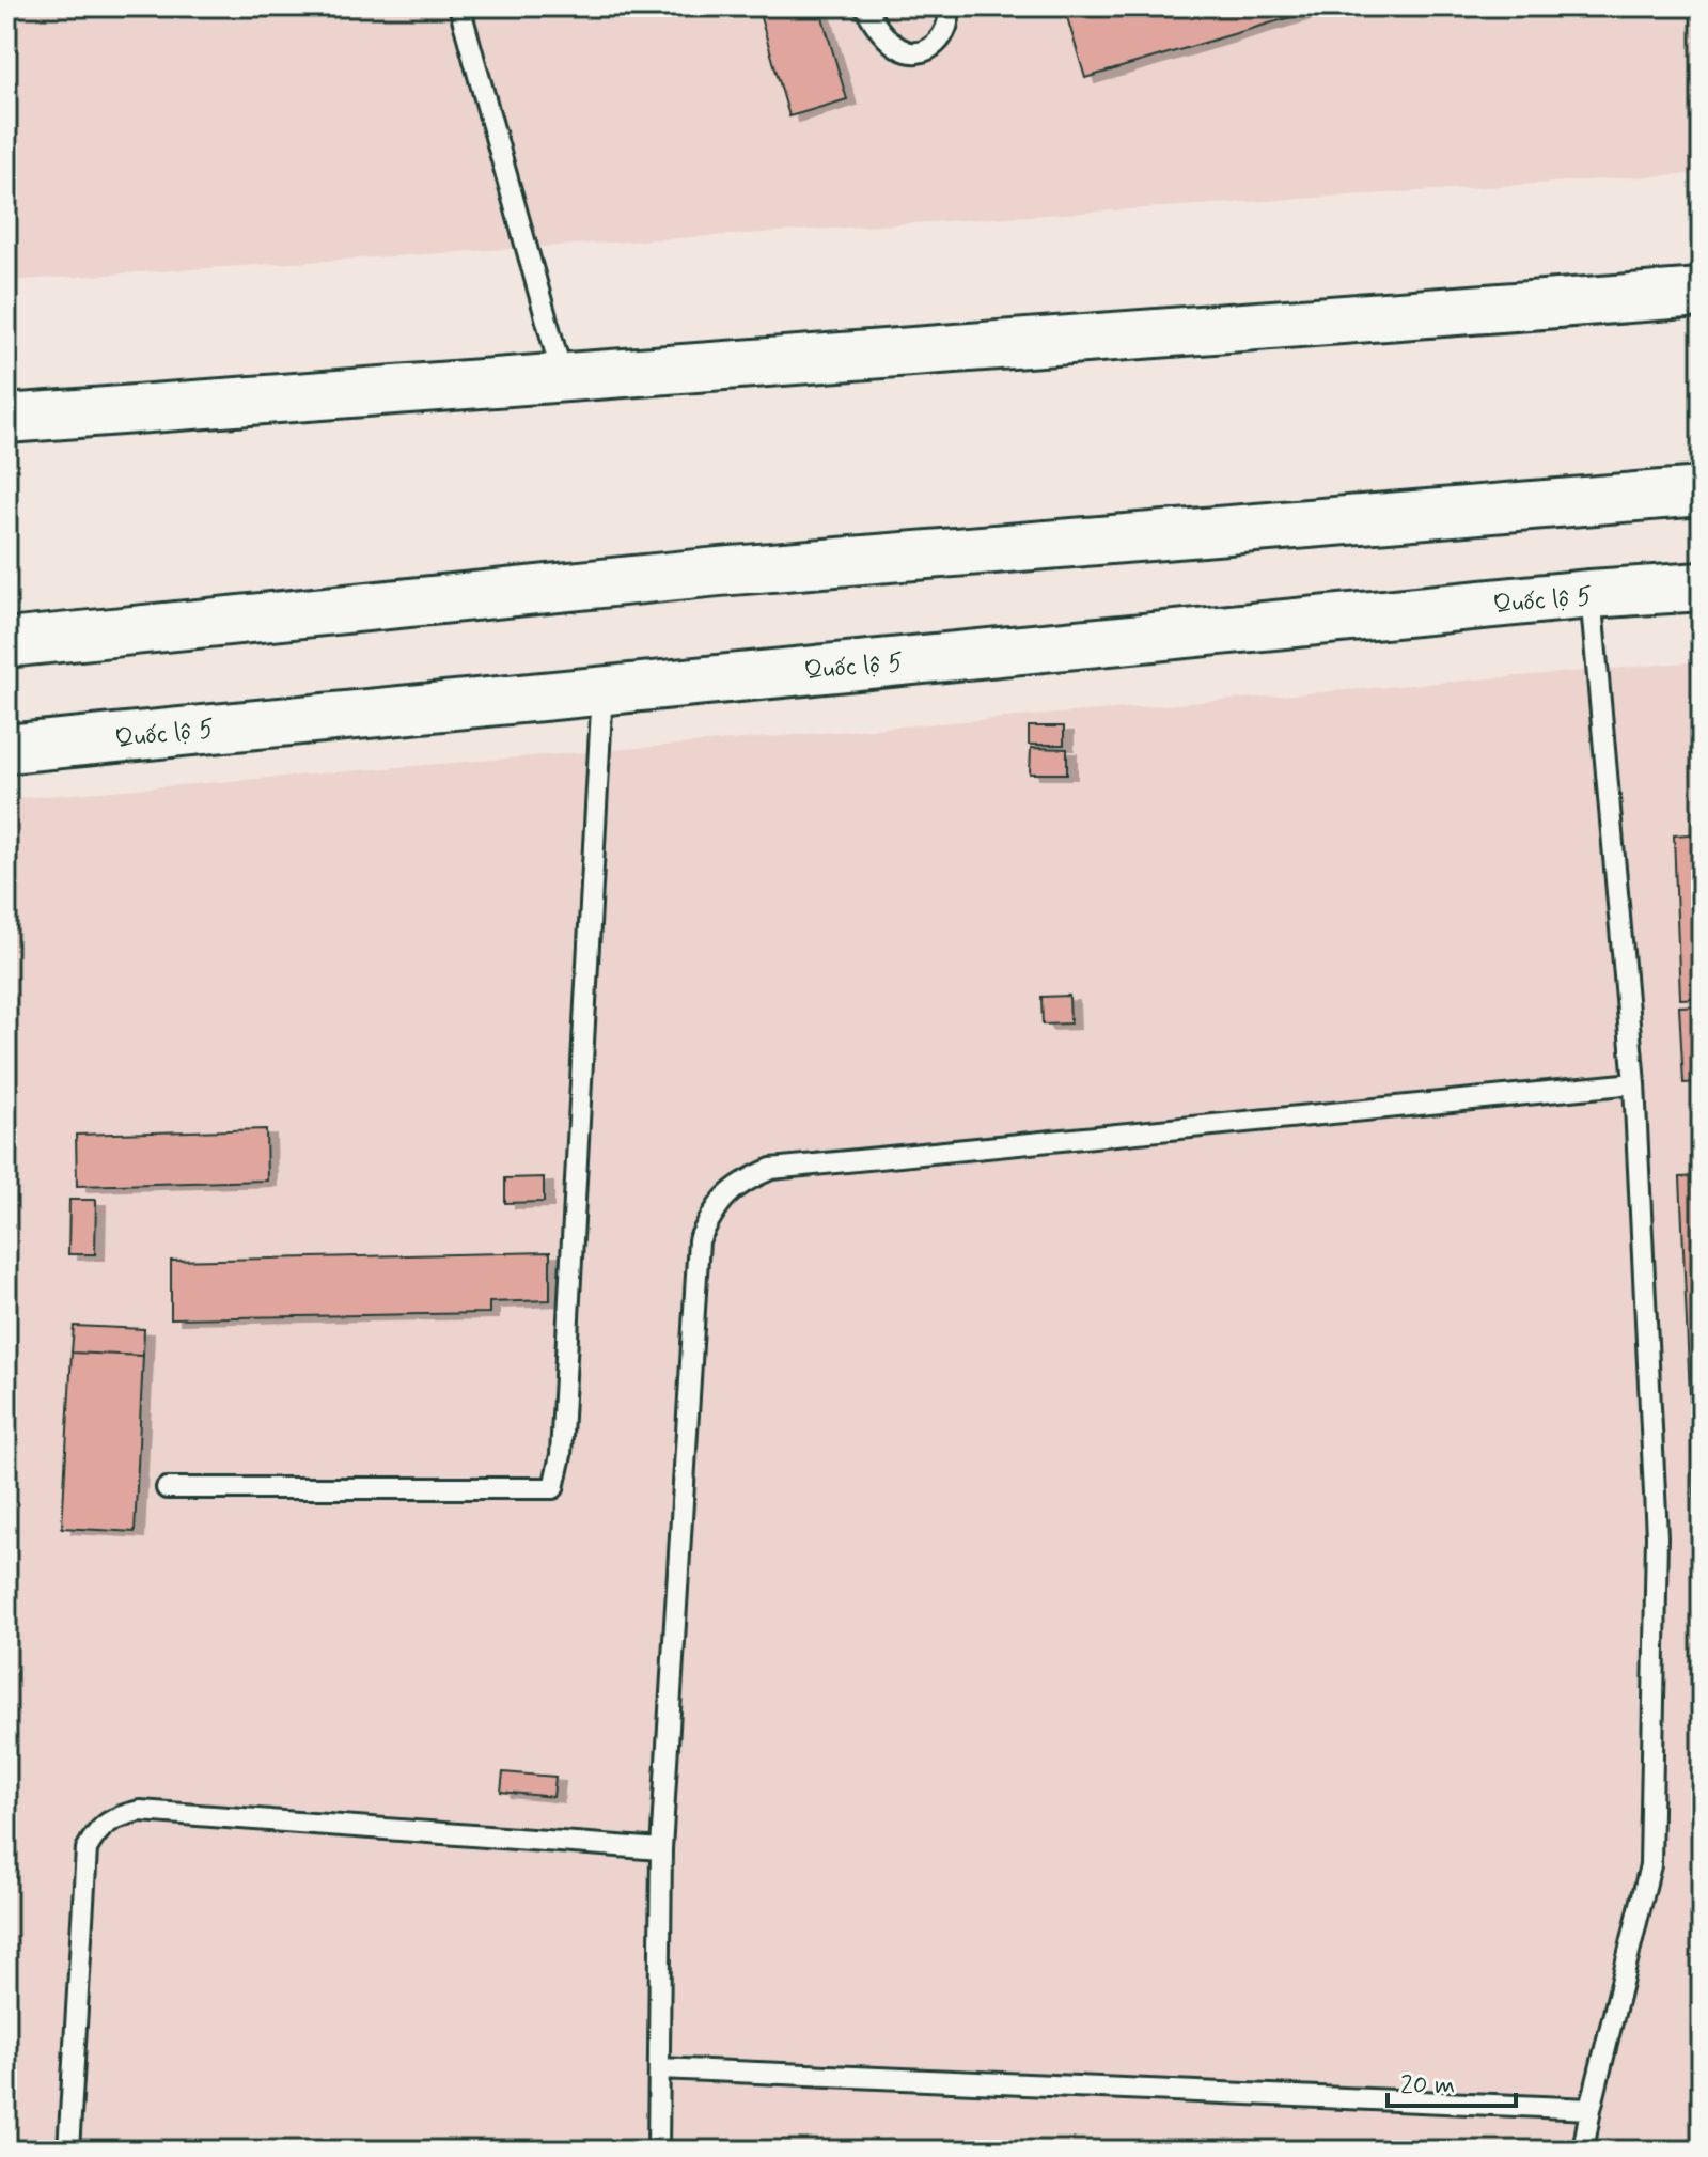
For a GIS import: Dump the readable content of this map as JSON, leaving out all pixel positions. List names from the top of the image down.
{
  "streets": {
    "highway": ["Quốc lộ 5"]
  },
  "scale_bar": "20 m"
}
